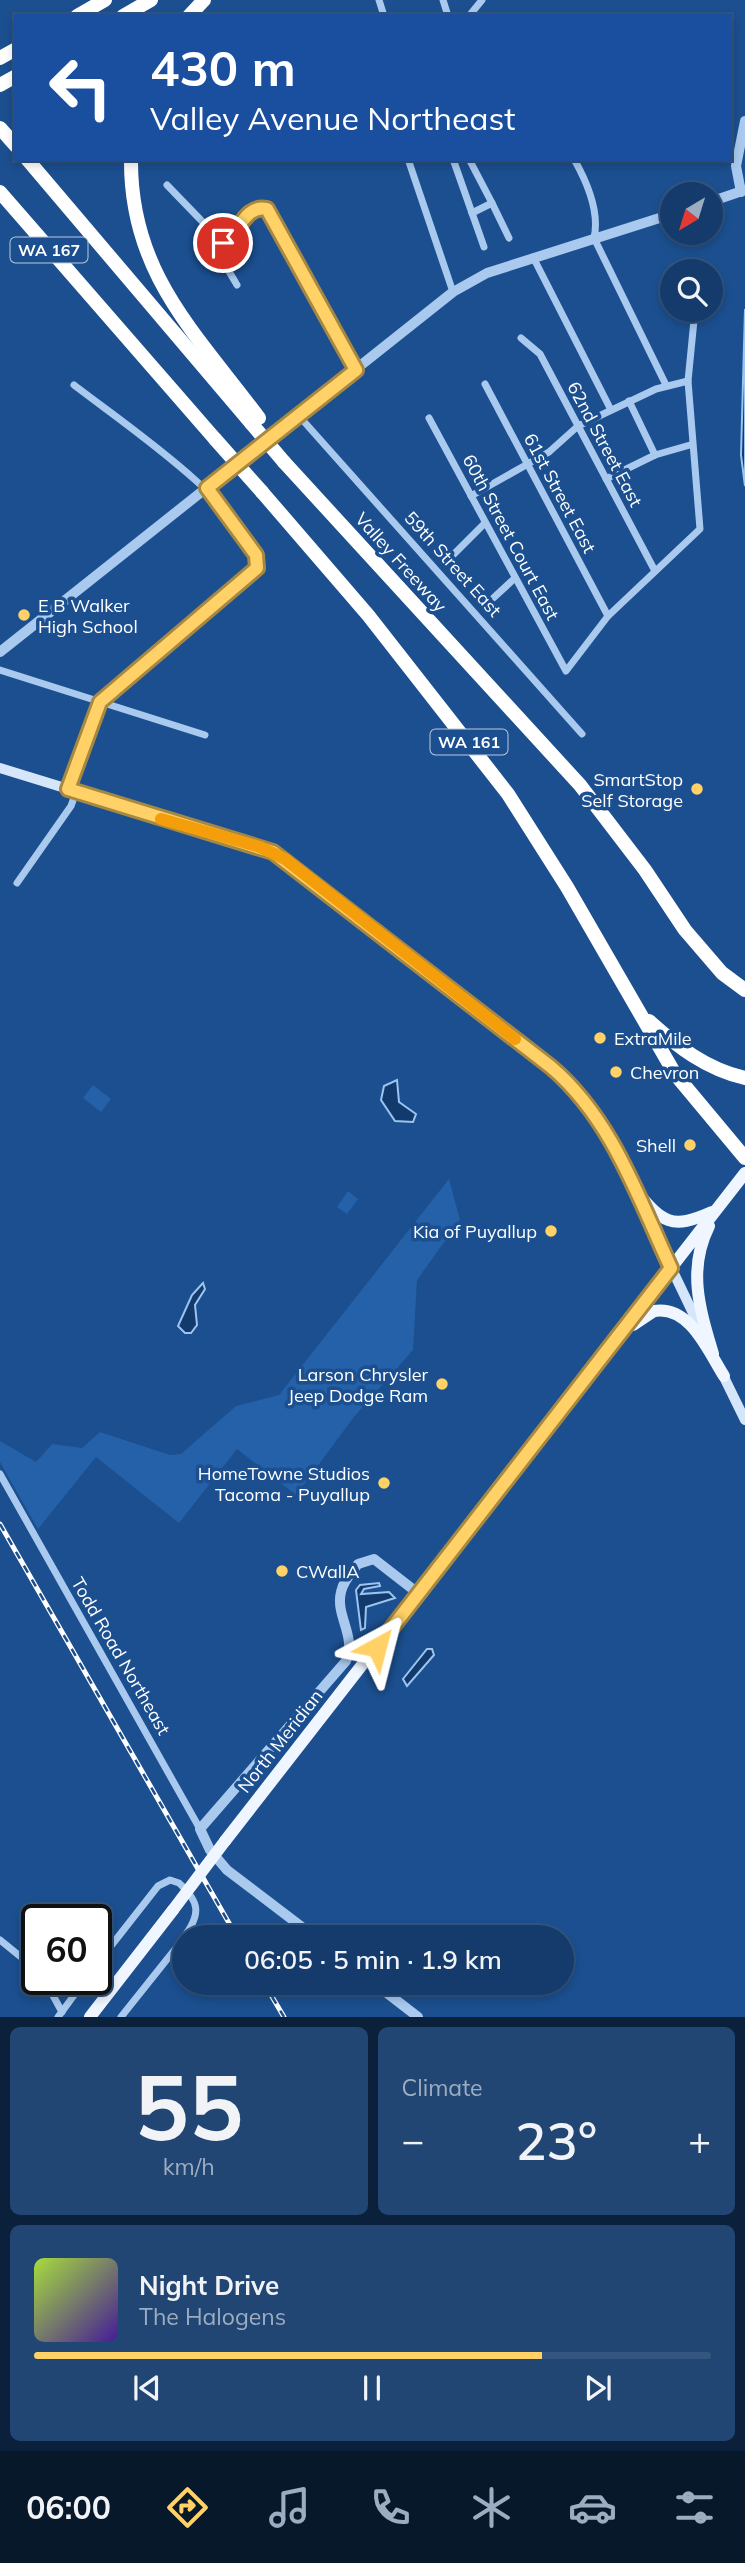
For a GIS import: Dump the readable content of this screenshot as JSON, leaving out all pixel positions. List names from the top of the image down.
{
  "streets": {
    "highway": ["WA 167", "Valley Freeway", "WA 161"],
    "main road": ["North Meridian"],
    "street": [
      "62nd Street East",
      "61st Street East",
      "60th Street Court East",
      "59th Street East",
      "Todd Road Northeast"
    ]
  },
  "crossings": [
    ["61st Street East", "60th Street Court East"]
  ],
  "places": [
    "E B Walker High School",
    "SmartStop Self Storage",
    "ExtraMile",
    "Chevron",
    "Shell",
    "Kia of Puyallup",
    "Larson Chrysler Jeep Dodge Ram",
    "HomeTowne Studios Tacoma - Puyallup",
    "CWallA"
  ],
  "north": "bottom left",
  "page": {
    "turn": ["430 m", "Valley Avenue Northeast"],
    "limit": "60",
    "trip": "06:05 · 5 min · 1.9 km",
    "tile": [
      ["55", "km/h"],
      "Climate"
    ],
    "heat": ["−", "23°", "+"],
    "song": ["Night Drive", "The Halogens"],
    "tabs": "06:00"
  }
}
